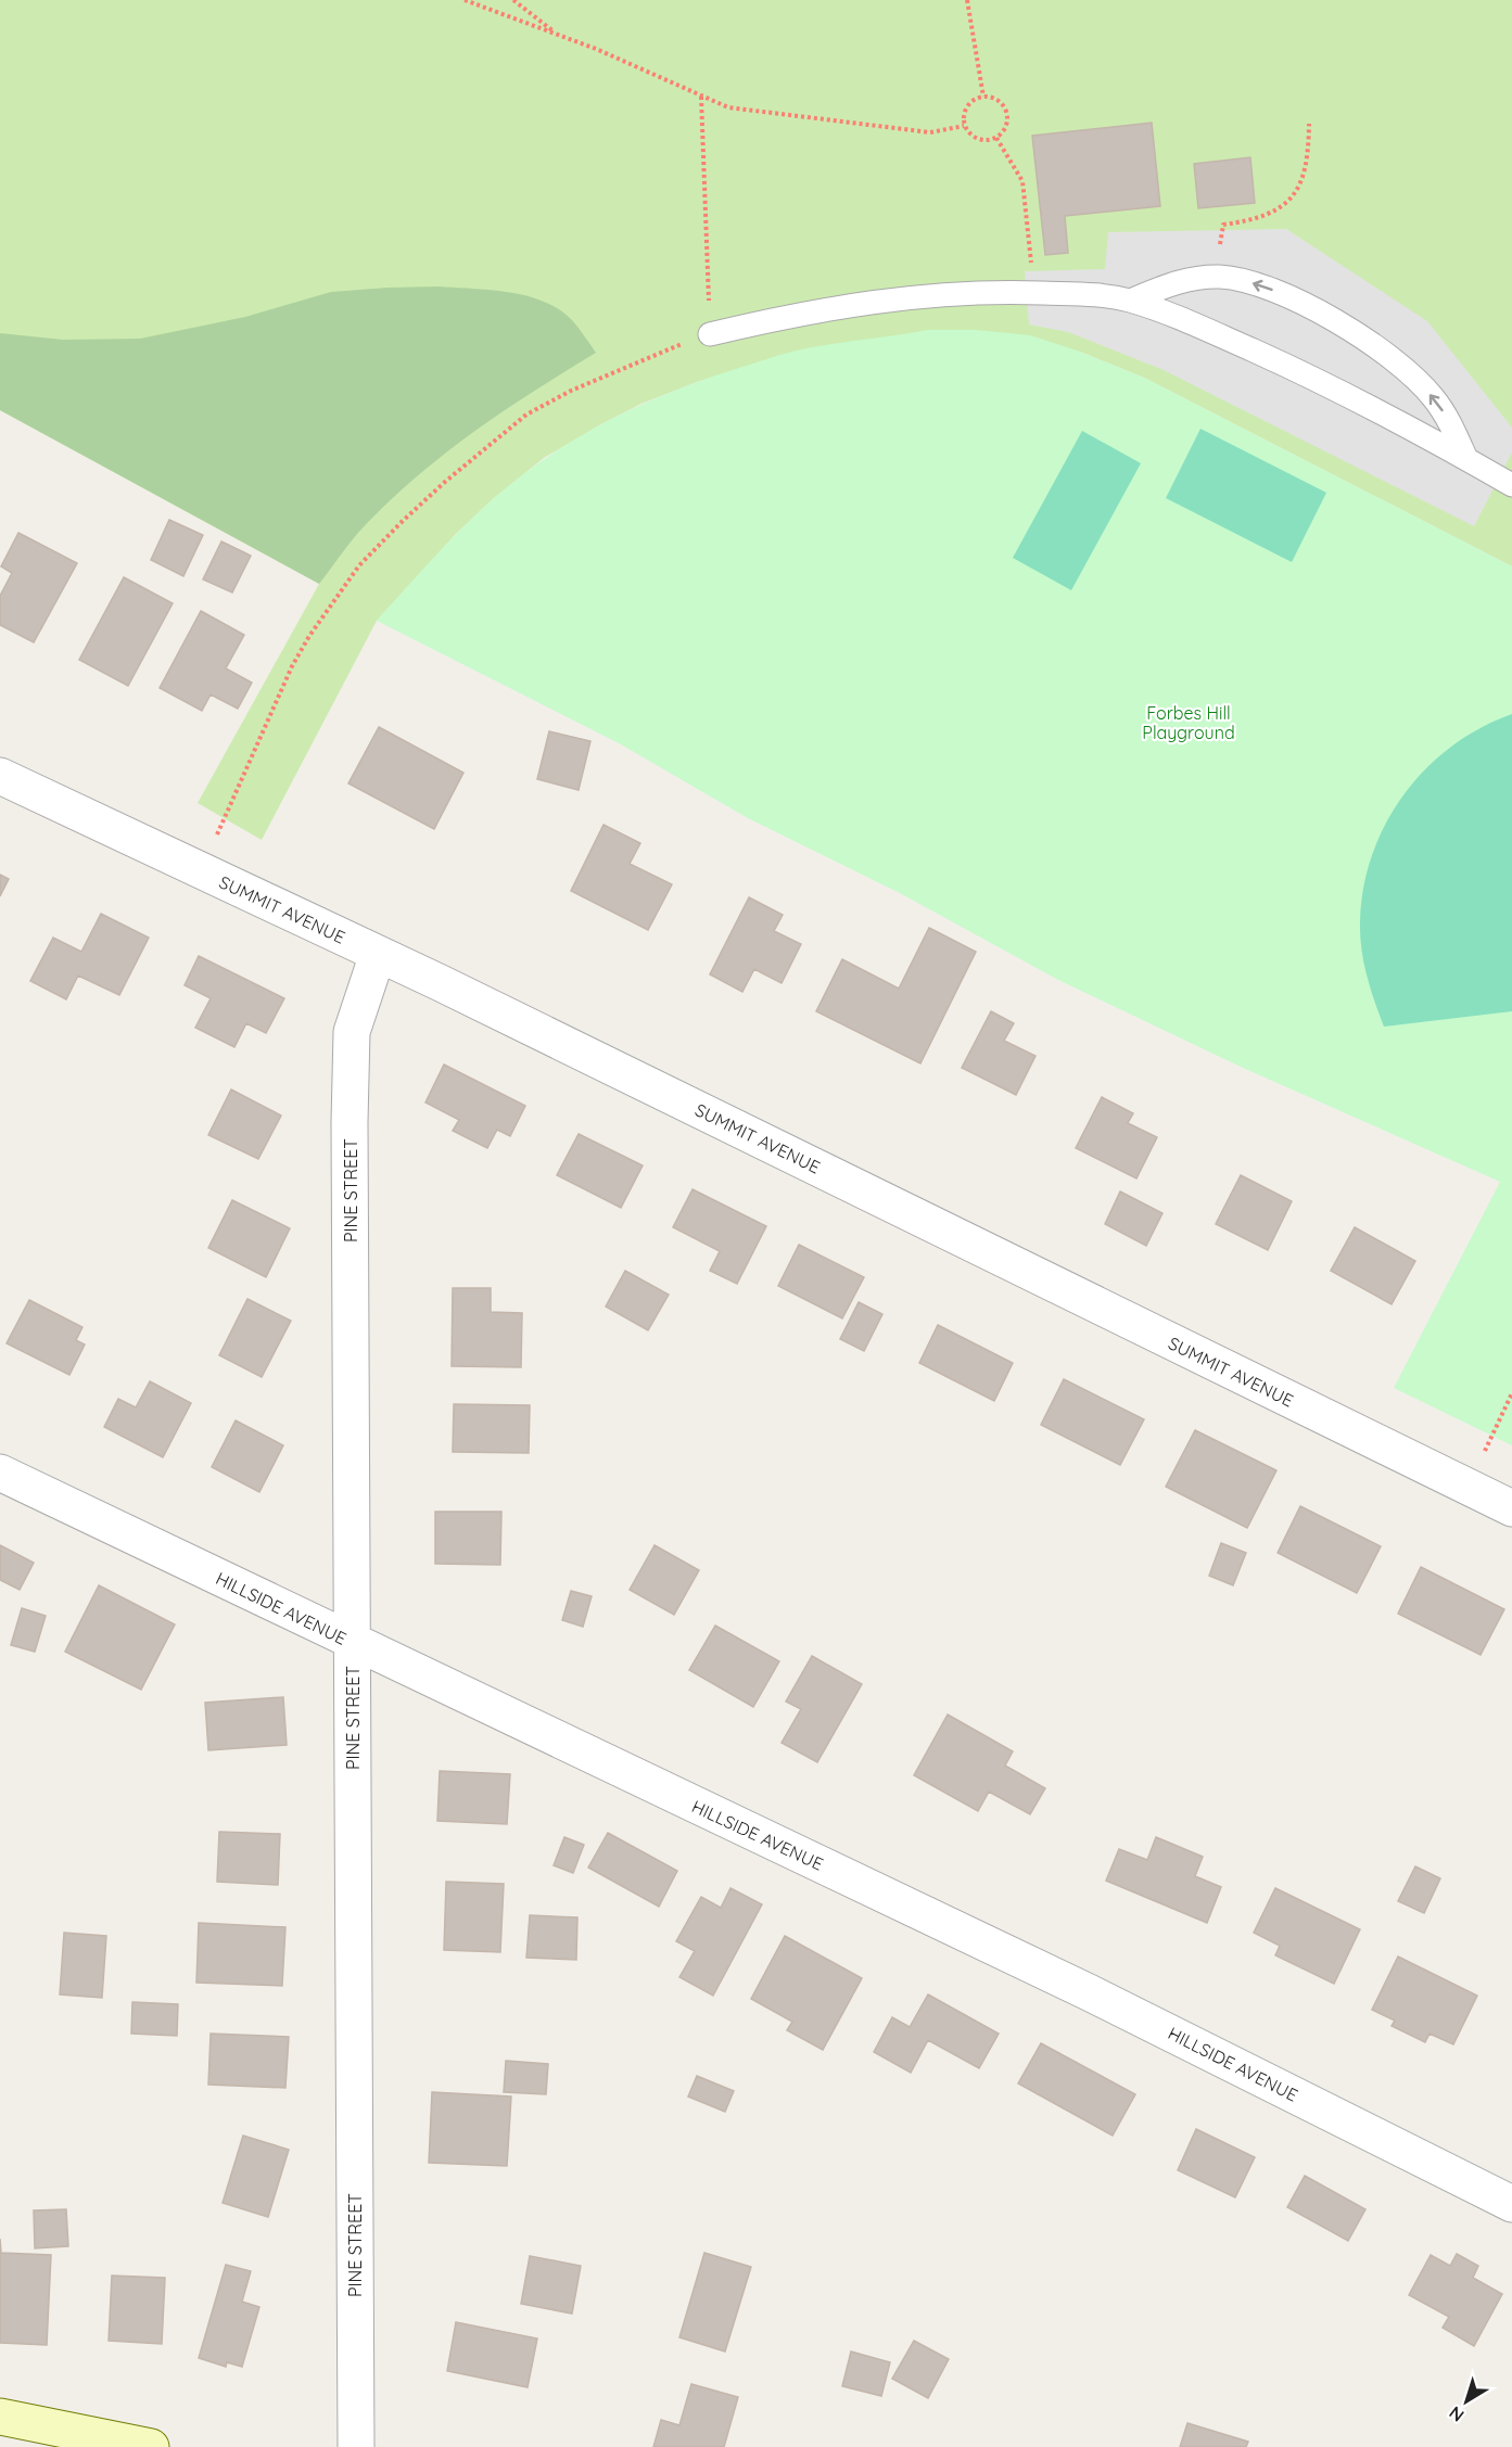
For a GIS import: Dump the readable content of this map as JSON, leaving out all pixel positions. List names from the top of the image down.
{
  "streets": {
    "street": ["SUMMIT AVENUE", "PINE STREET", "HILLSIDE AVENUE"]
  },
  "crossings": [
    ["SUMMIT AVENUE", "PINE STREET"],
    ["PINE STREET", "HILLSIDE AVENUE"]
  ],
  "parks": ["Forbes Hill Playground"],
  "north": "bottom left"
}
